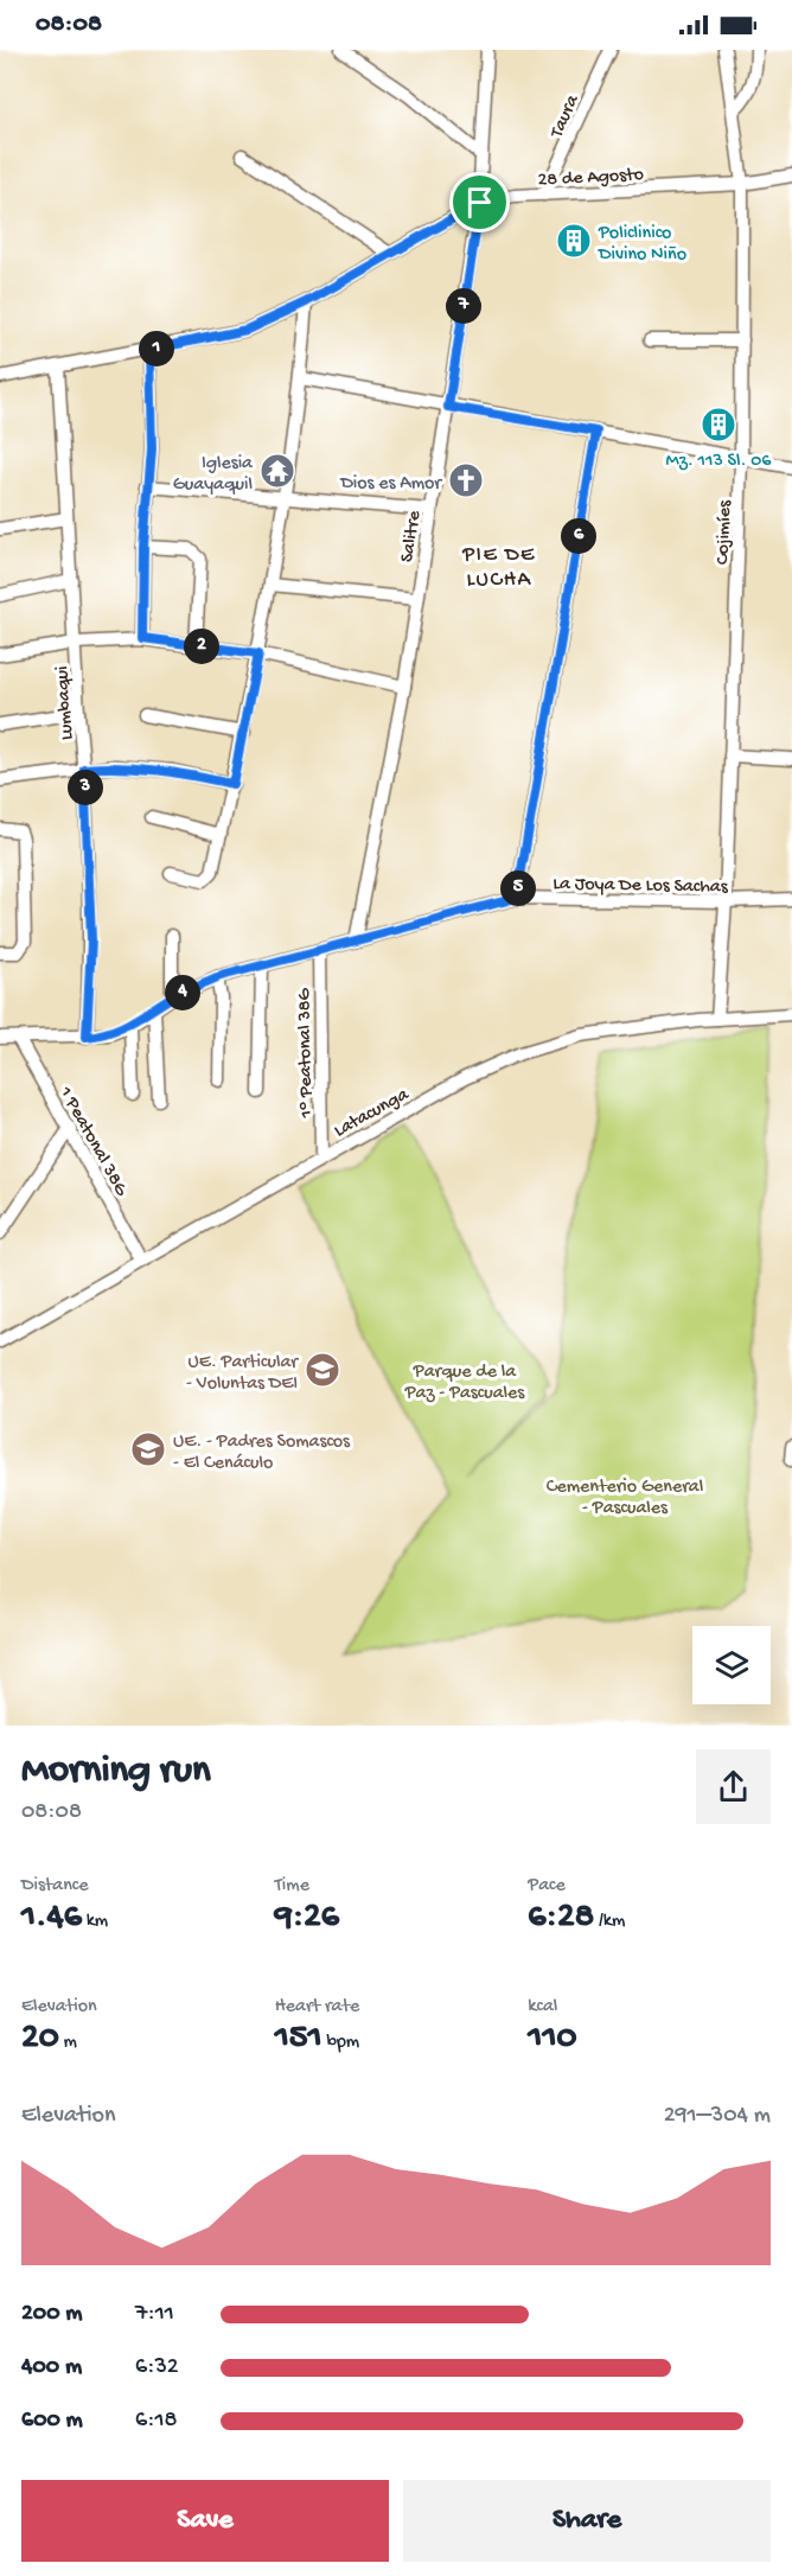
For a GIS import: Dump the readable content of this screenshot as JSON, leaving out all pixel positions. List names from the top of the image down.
{
  "streets": {
    "street": [
      "Taura",
      "28 de Agosto",
      "Cojimíes",
      "Salitre",
      "Lumbaqui",
      "La Joya De Los Sachas",
      "1° Peatonal 38G",
      "Latacunga",
      "1 Peatonal 38G"
    ]
  },
  "crossings": [
    ["Taura", "28 de Agosto"],
    ["28 de Agosto", "Cojimíes"],
    ["28 de Agosto", "Salitre"],
    ["28 de Agosto", "Lumbaqui"],
    ["Cojimíes", "La Joya De Los Sachas"],
    ["Cojimíes", "Latacunga"],
    ["Salitre", "La Joya De Los Sachas"],
    ["Lumbaqui", "La Joya De Los Sachas"],
    ["La Joya De Los Sachas", "1° Peatonal 38G"],
    ["La Joya De Los Sachas", "1 Peatonal 38G"],
    ["1° Peatonal 38G", "Latacunga"],
    ["Latacunga", "1 Peatonal 38G"]
  ],
  "districts": ["PIE DE LUCHA"],
  "parks": ["Parque de la Paz - Pascuales", "Cementerio General - Pascuales"],
  "places": {
    "building": ["Policlinico Divino Niño", "Mz. 113 Sl. 06"],
    "temple": ["Iglesia Guayaquil"],
    "church": ["Dios es Amor"],
    "school or university": ["UE. Particular - Voluntas DEI", "UE. - Padres Somascos - El Cenáculo"]
  },
  "page": {
    "status": "08:08",
    "pins": [
      "7",
      "1",
      "6",
      "2",
      "3",
      "5",
      "4"
    ],
    "heading": ["Morning run", "08:08"],
    "stats": [
      ["Distance", "1.46 km"],
      ["Time", "9:26"],
      ["Pace", "6:28 /km"],
      ["Elevation", "20 m"],
      ["Heart rate", "151 bpm"],
      ["kcal", "110"]
    ],
    "chart": ["Elevation", "291–304 m"],
    "list": [
      {
        "name": "200 m",
        "note": "7:11"
      },
      {
        "name": "400 m",
        "note": "6:32"
      },
      {
        "name": "600 m",
        "note": "6:18"
      }
    ],
    "buttons": ["Save", "Share"]
  }
}
